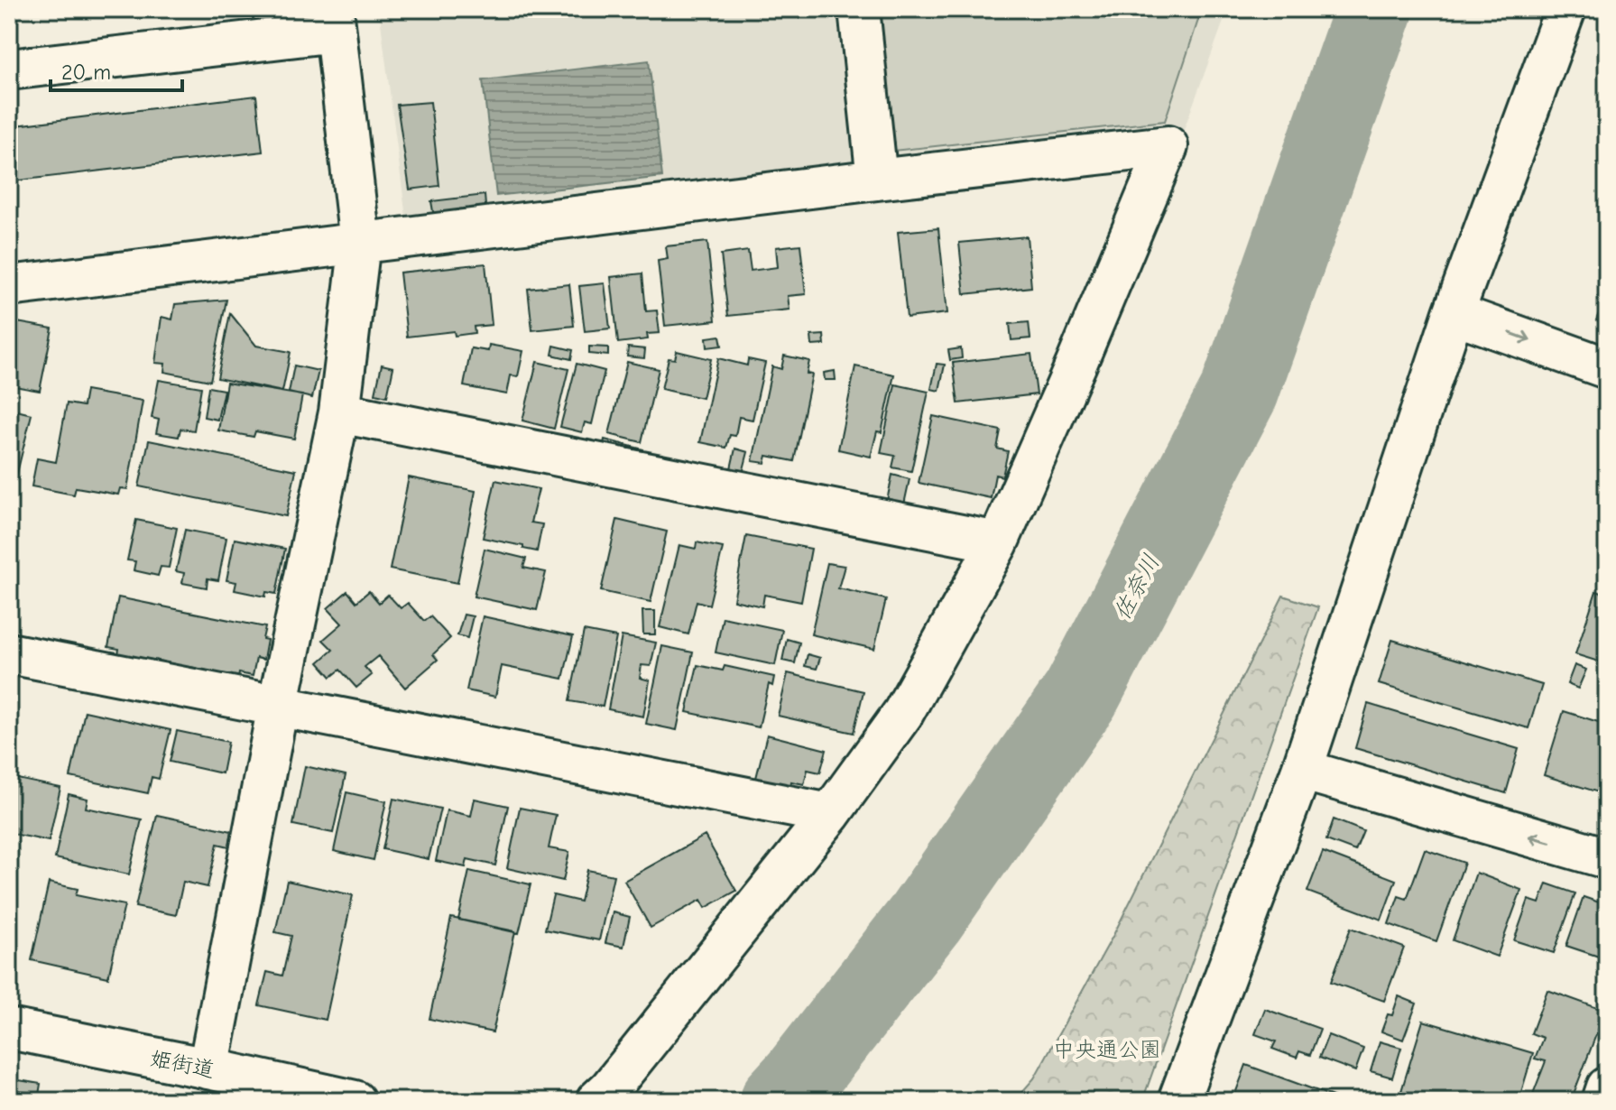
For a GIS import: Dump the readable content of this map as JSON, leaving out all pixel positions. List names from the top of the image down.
{
  "streets": {
    "street": ["姫街道"]
  },
  "water": ["佐奈川"],
  "parks": ["中央通公園"],
  "scale_bar": "20 m"
}
